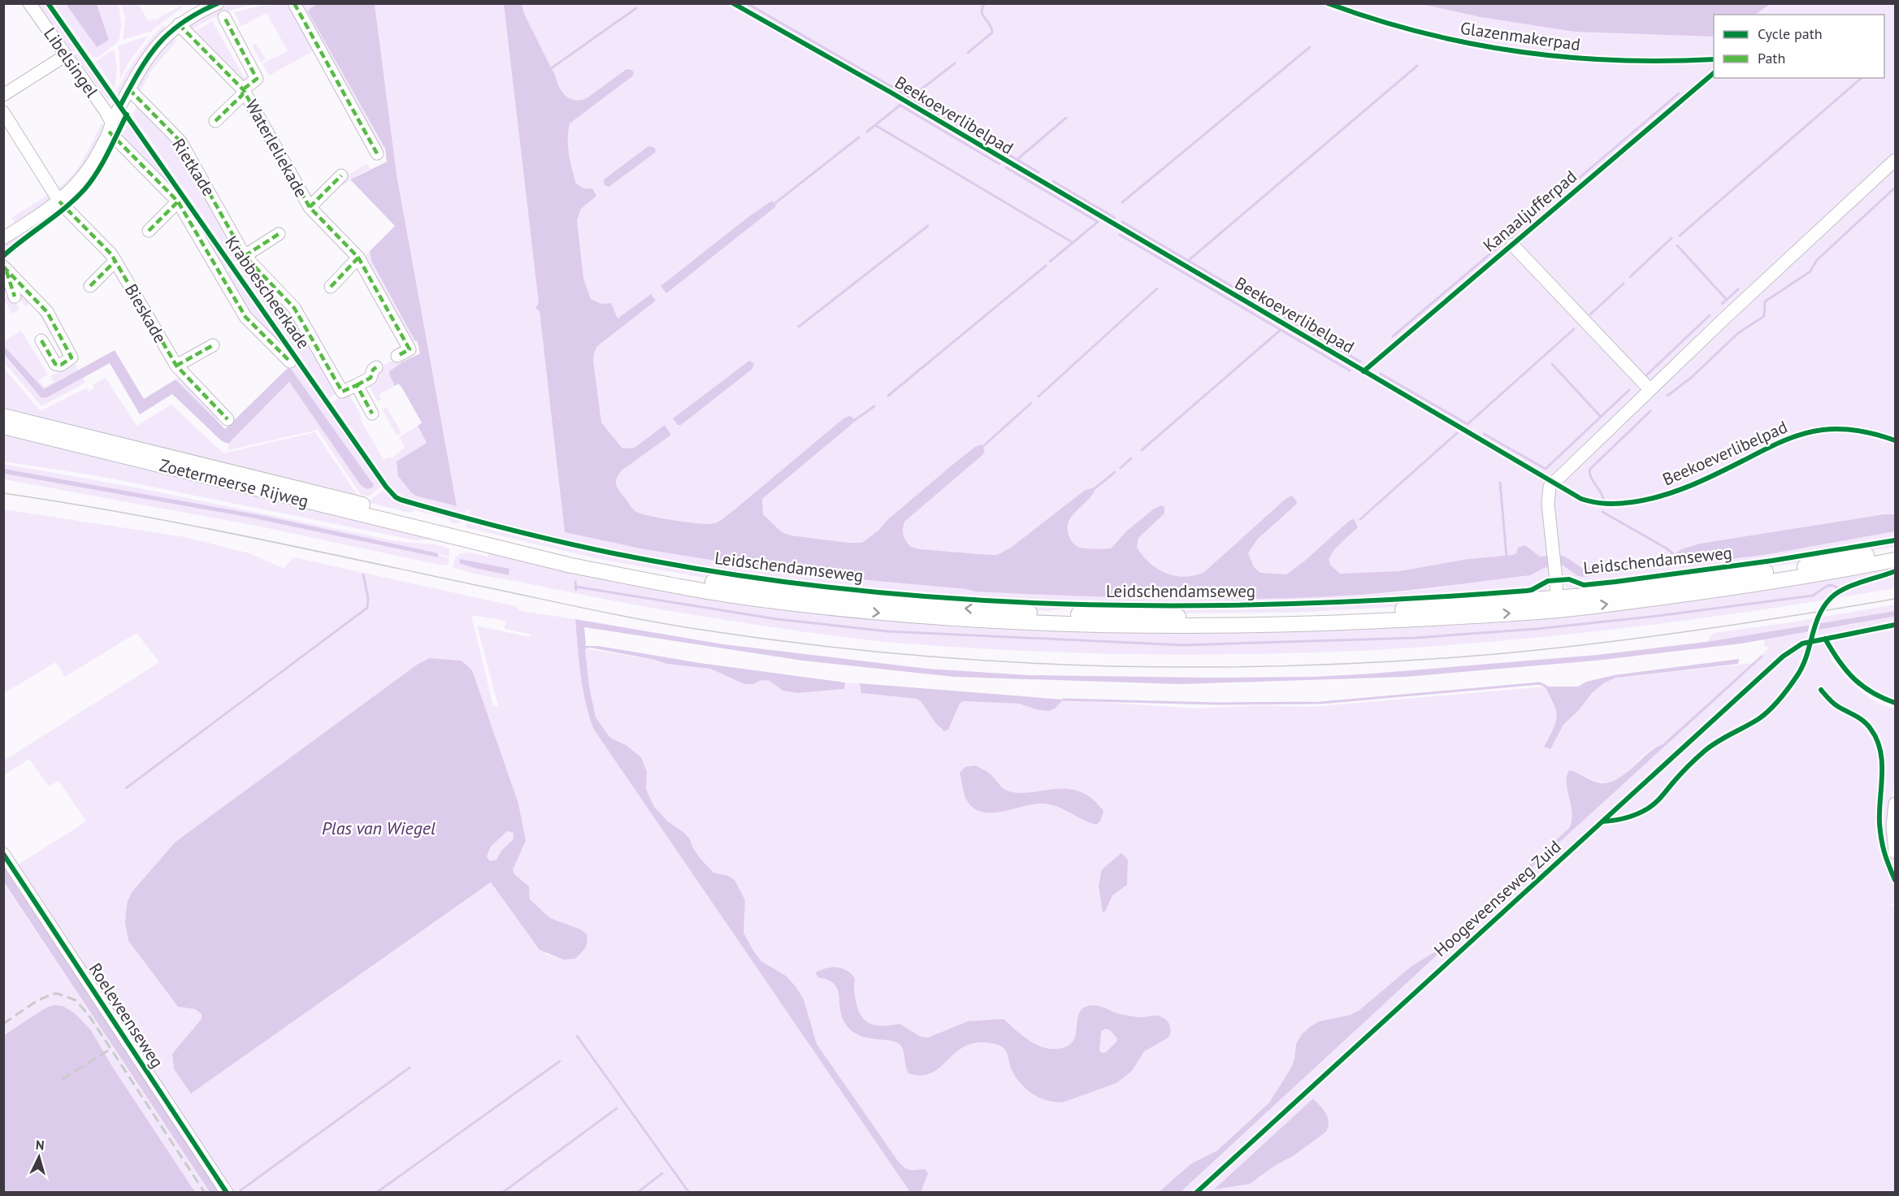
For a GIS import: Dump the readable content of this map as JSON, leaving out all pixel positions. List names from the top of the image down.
{
  "streets": {
    "main road": ["Zoetermeerse Rijweg", "Leidschendamseweg"],
    "street": [
      "Libelsingel",
      "Waterleliekade",
      "Rietkade",
      "Krabbescheerkade",
      "Bieskade",
      "Roeleveenseweg"
    ],
    "cycle path": [
      "Glazenmakerpad",
      "Beekoeverlibelpad",
      "Kanaaljufferpad",
      "Hoogeveenseweg Zuid"
    ]
  },
  "crossings": [
    ["Libelsingel", "Krabbescheerkade"],
    ["Zoetermeerse Rijweg", "Leidschendamseweg"]
  ],
  "water": ["Plas van Wiegel"],
  "legend": ["Cycle path", "Path"],
  "north": "top"
}
